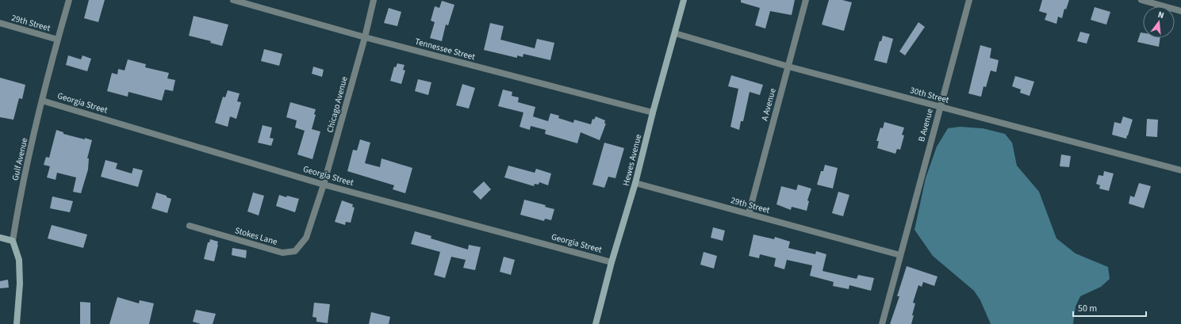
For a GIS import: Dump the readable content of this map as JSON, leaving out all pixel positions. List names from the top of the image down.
{
  "streets": {
    "main road": ["Gulf Avenue", "Hewes Avenue"],
    "street": [
      "29th Street",
      "Tennessee Street",
      "30th Street",
      "Georgia Street",
      "Chicago Avenue",
      "A Avenue",
      "B Avenue",
      "Stokes Lane"
    ]
  },
  "crossings": [
    ["29th Street", "A Avenue"],
    ["29th Street", "B Avenue"],
    ["29th Street", "Gulf Avenue"],
    ["29th Street", "Hewes Avenue"],
    ["Tennessee Street", "Chicago Avenue"],
    ["Tennessee Street", "Hewes Avenue"],
    ["30th Street", "A Avenue"],
    ["30th Street", "B Avenue"],
    ["30th Street", "Hewes Avenue"],
    ["Georgia Street", "Chicago Avenue"],
    ["Georgia Street", "Gulf Avenue"],
    ["Georgia Street", "Hewes Avenue"],
    ["Chicago Avenue", "Stokes Lane"]
  ],
  "scale_bar": "50 m",
  "north": "top"
}
